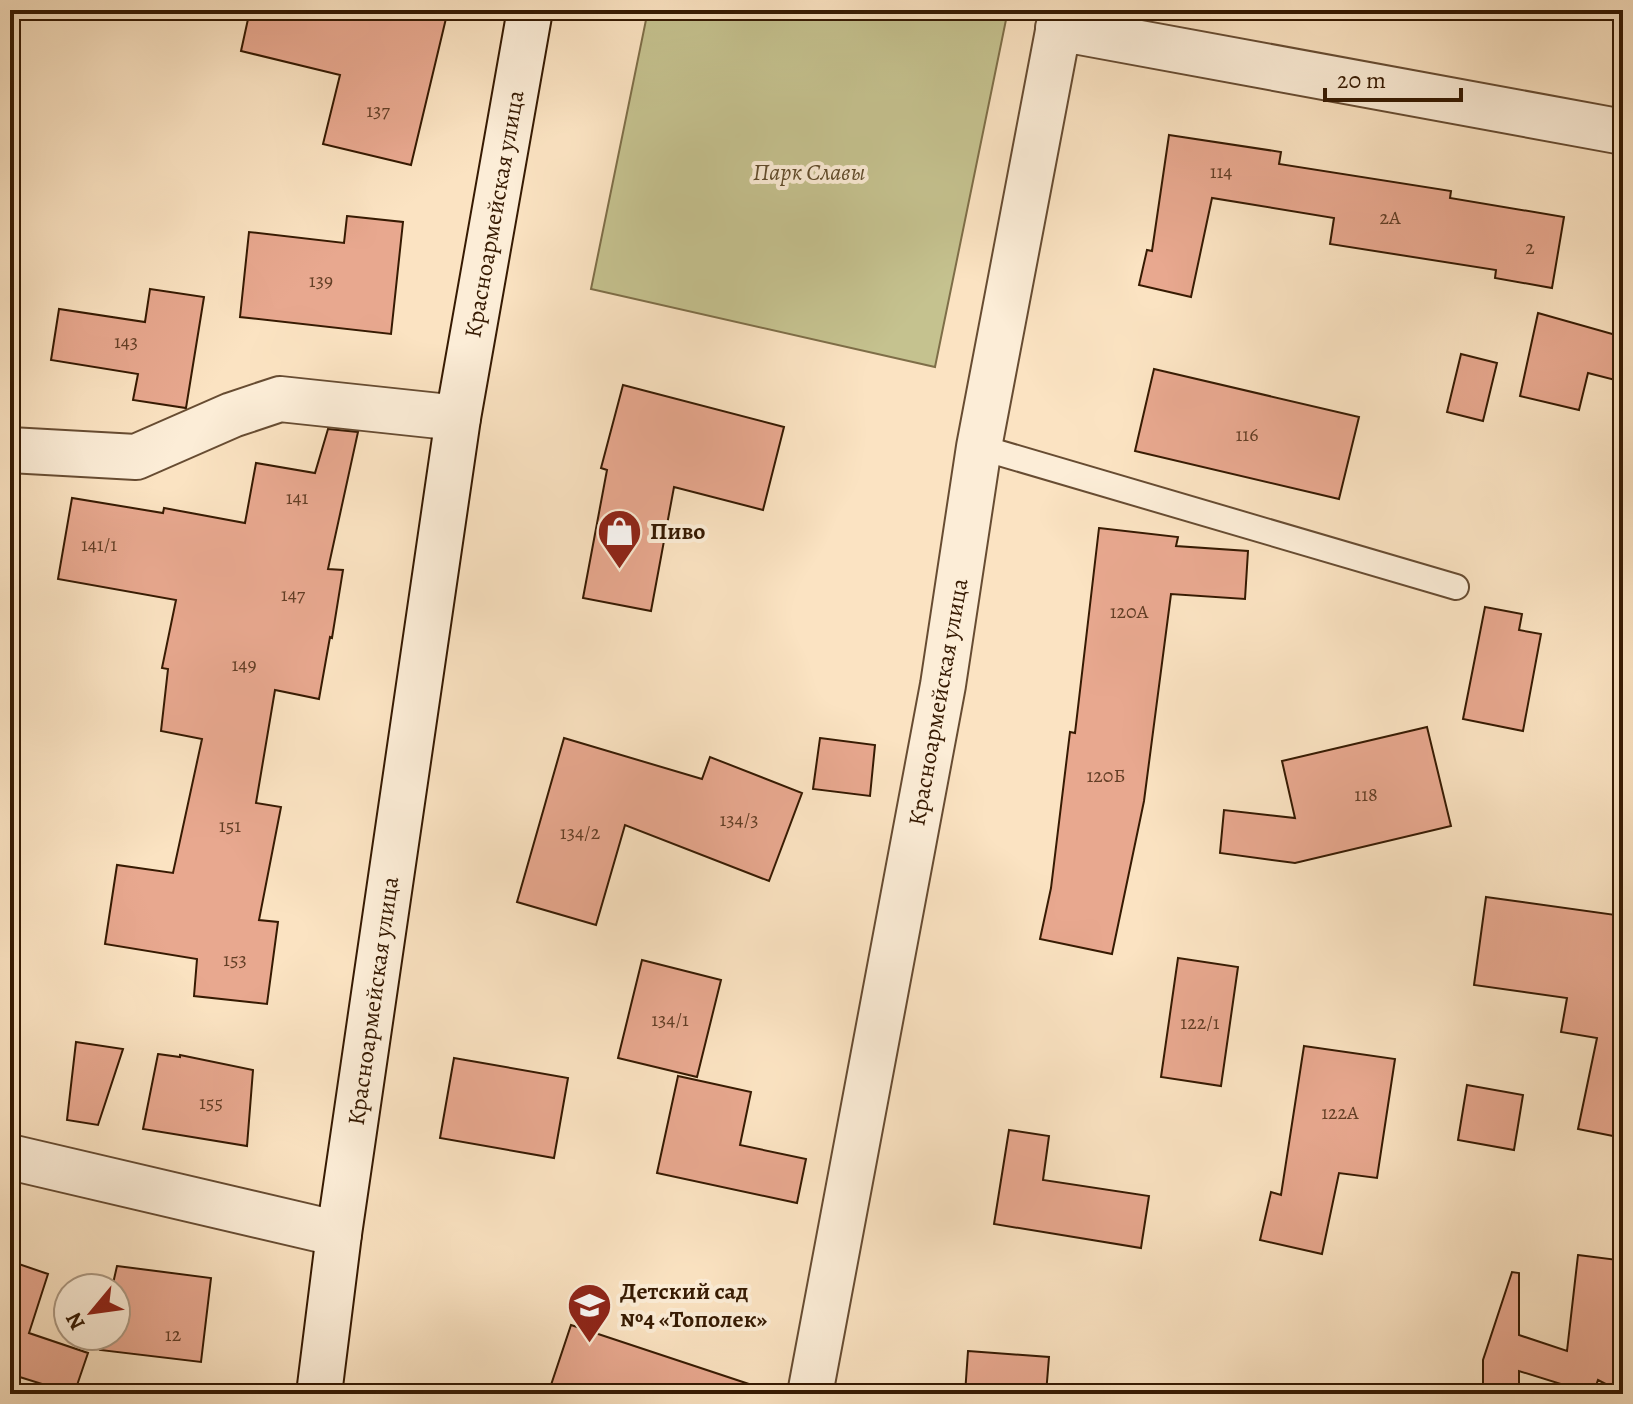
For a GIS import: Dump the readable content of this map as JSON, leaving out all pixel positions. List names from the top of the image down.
{
  "streets": {
    "street": ["Красноармейская улица"]
  },
  "parks": ["Парк Славы"],
  "places": {
    "shop": ["Пиво"],
    "school or university": ["Детский сад №4 «Тополек»"]
  },
  "house_numbers": [
    "137",
    "114",
    "2А",
    "2",
    "139",
    "143",
    "116",
    "141",
    "141/1",
    "147",
    "120А",
    "149",
    "120Б",
    "118",
    "134/3",
    "151",
    "134/2",
    "153",
    "134/1",
    "122/1",
    "155",
    "122А",
    "12"
  ],
  "scale_bar": "20 m",
  "north": "bottom left"
}
